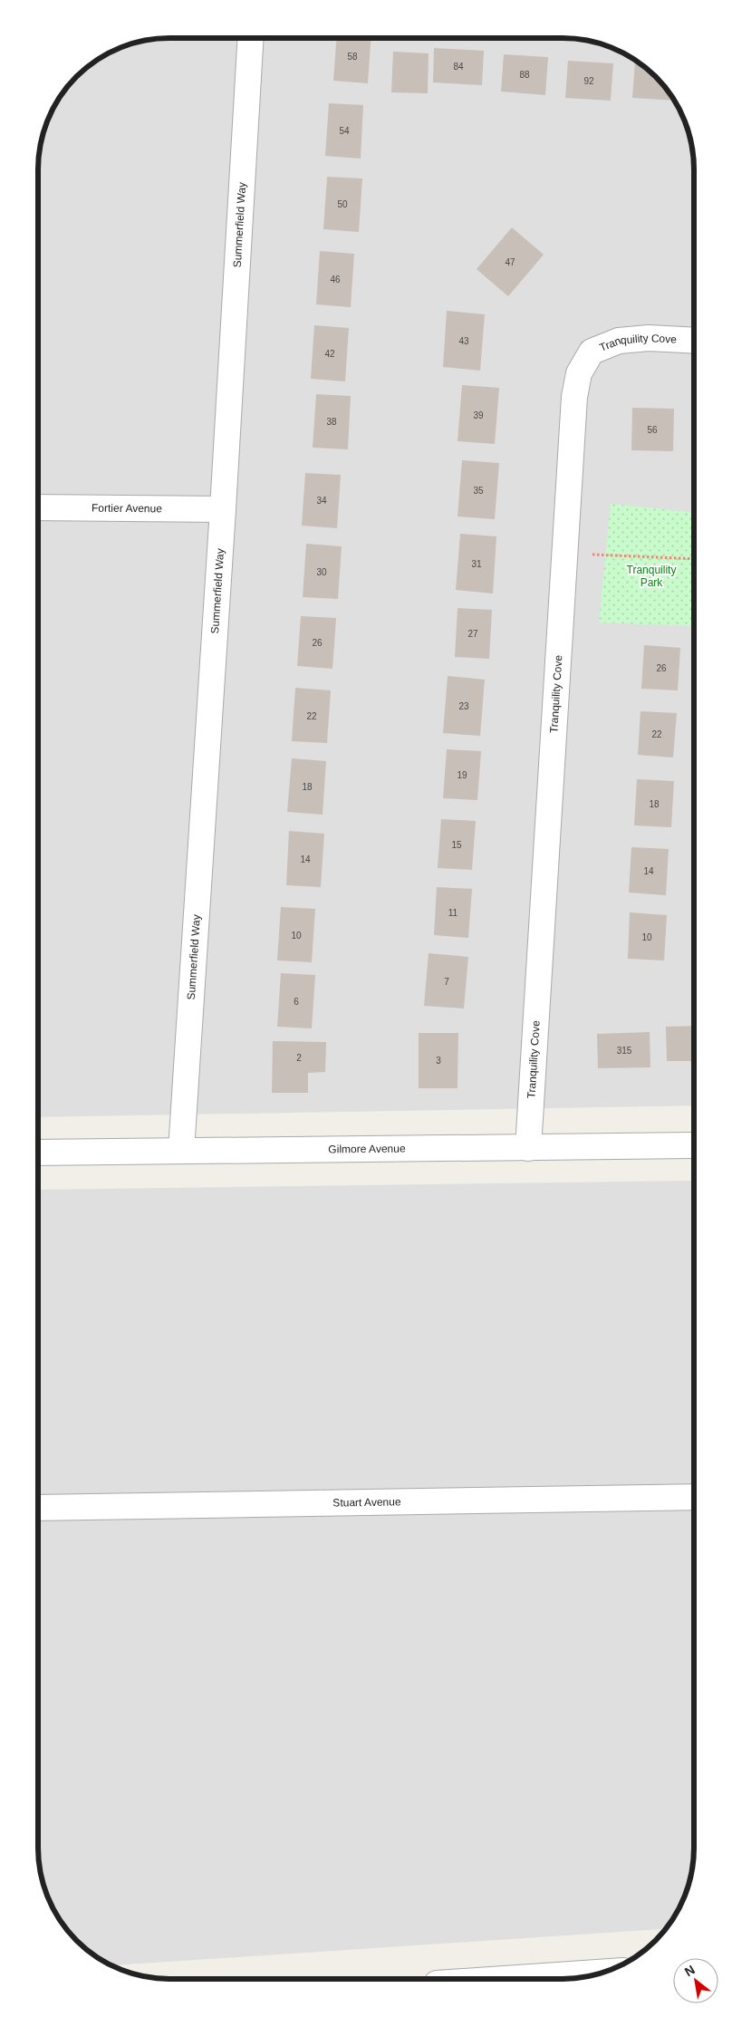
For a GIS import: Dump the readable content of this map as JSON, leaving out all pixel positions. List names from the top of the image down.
{
  "streets": {
    "street": [
      "Summerfield Way",
      "Tranquility Cove",
      "Fortier Avenue",
      "Gilmore Avenue",
      "Stuart Avenue"
    ]
  },
  "crossings": [
    ["Summerfield Way", "Fortier Avenue"],
    ["Summerfield Way", "Gilmore Avenue"],
    ["Tranquility Cove", "Gilmore Avenue"]
  ],
  "parks": ["Tranquility Park"],
  "house_numbers": [
    "58",
    "84",
    "88",
    "92",
    "54",
    "50",
    "47",
    "46",
    "43",
    "42",
    "39",
    "38",
    "56",
    "35",
    "34",
    "31",
    "30",
    "27",
    "26",
    "26",
    "23",
    "22",
    "22",
    "19",
    "18",
    "18",
    "15",
    "14",
    "14",
    "11",
    "10",
    "10",
    "7",
    "6",
    "315",
    "2",
    "3"
  ],
  "north": "top left"
}
